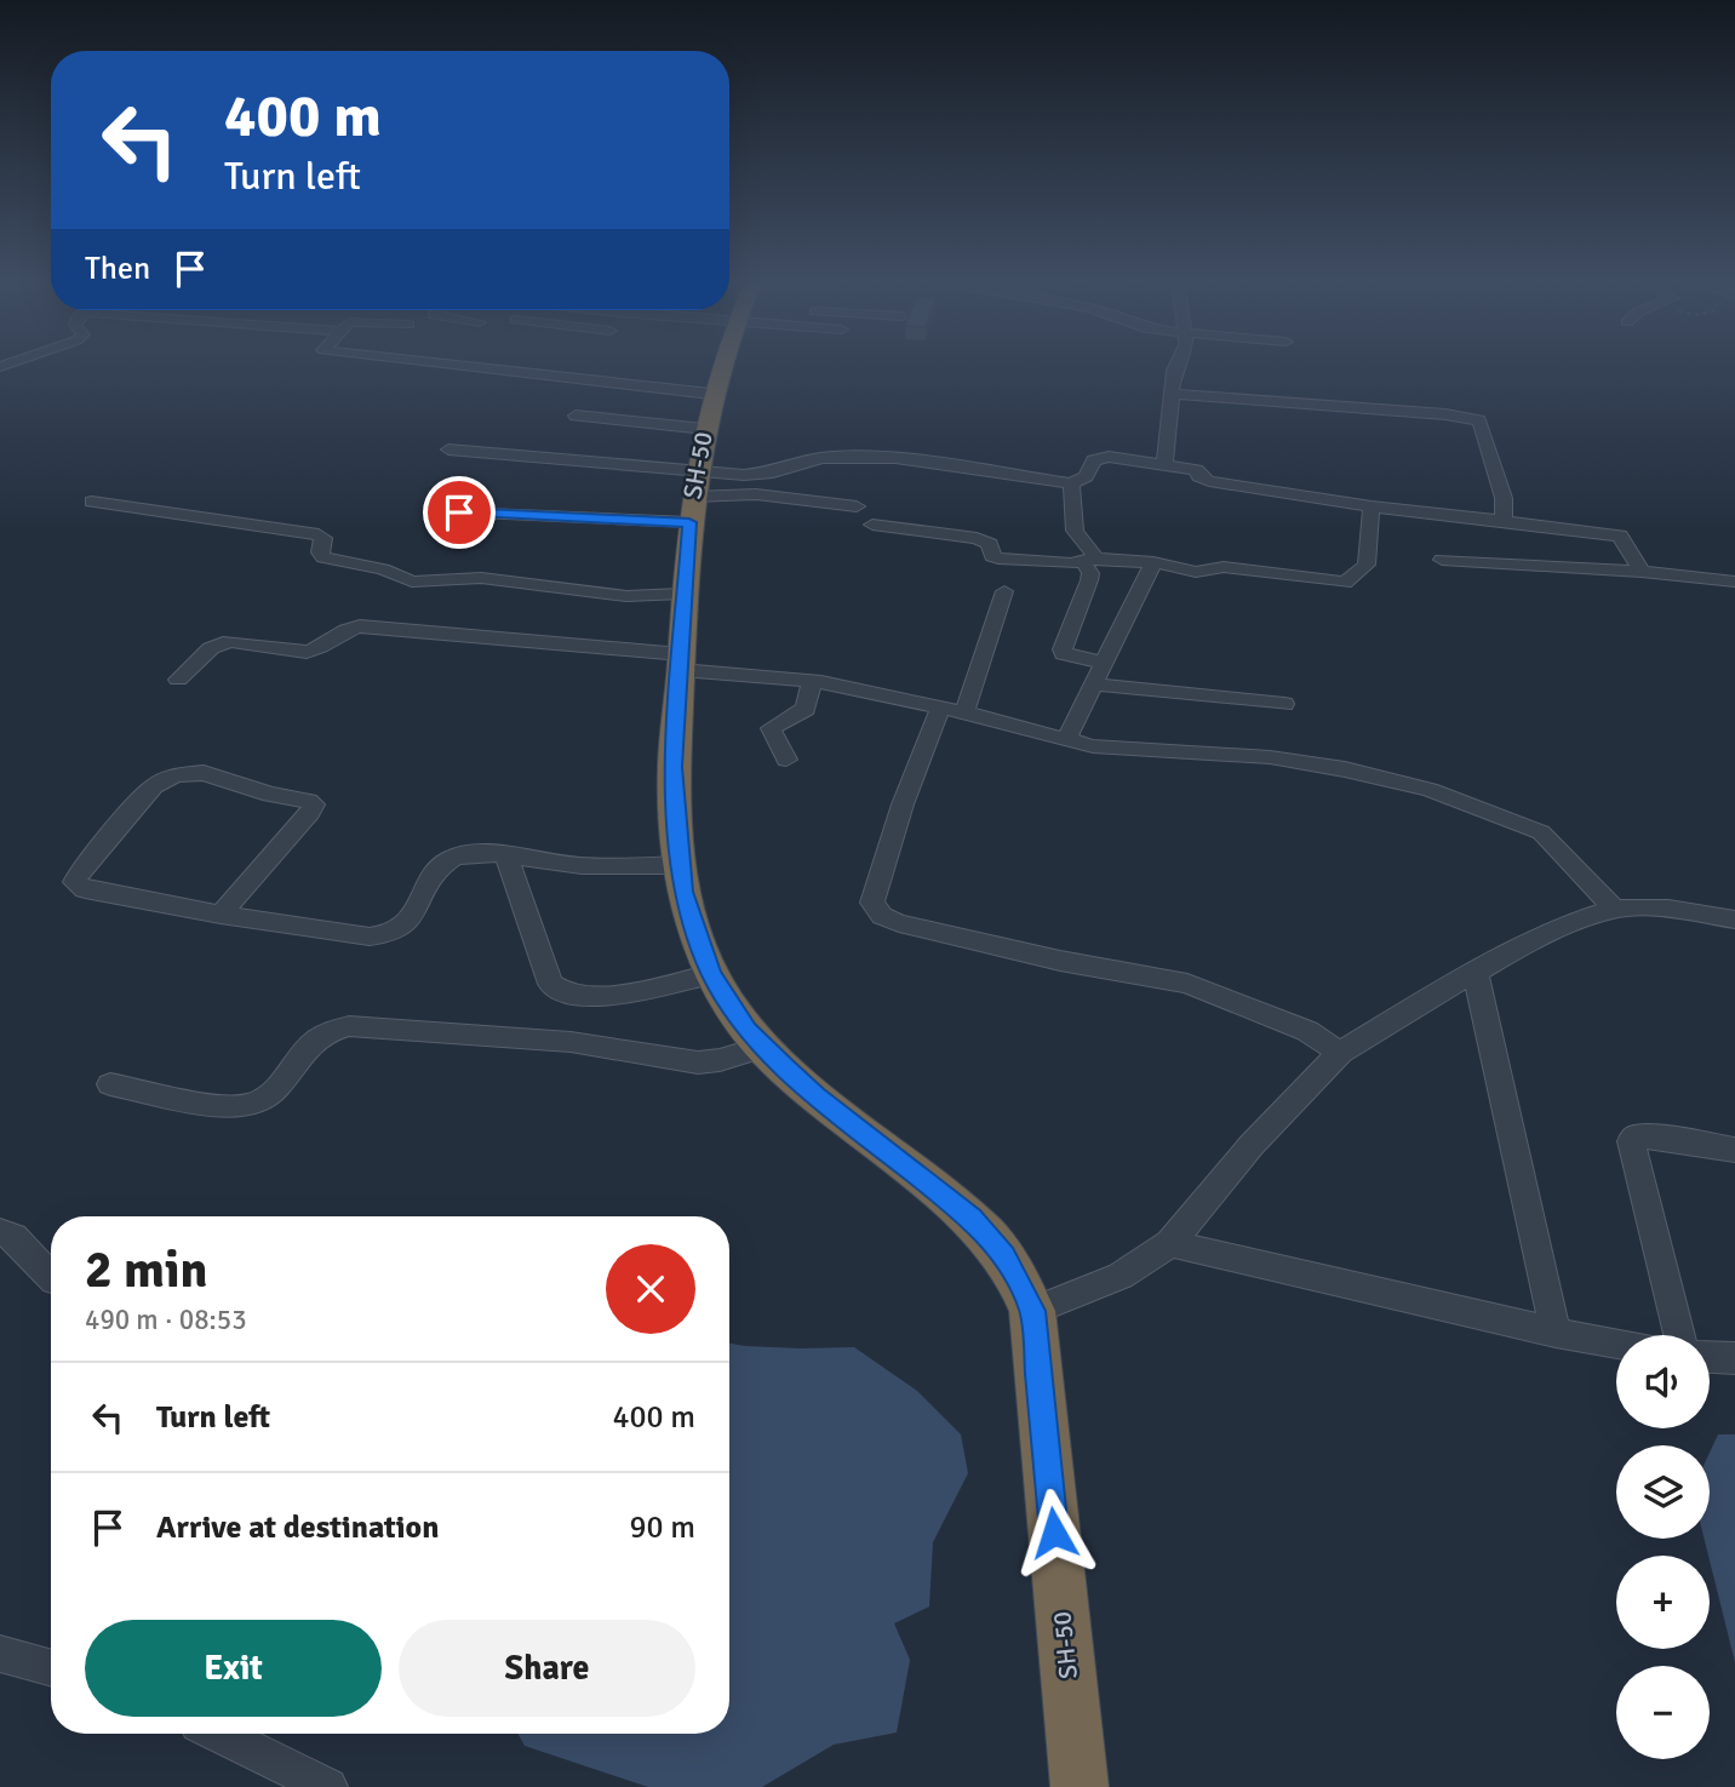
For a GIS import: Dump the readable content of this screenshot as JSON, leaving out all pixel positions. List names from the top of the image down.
{
  "streets": {
    "highway": ["SH-50"]
  },
  "page": {
    "turn": ["400 m", "Turn left"],
    "then": "Then",
    "heading": ["2 min", "490 m · 08:53"],
    "map_buttons": ["+", "−"],
    "list": [
      {
        "name": "Turn left",
        "value": "400 m"
      },
      {
        "name": "Arrive at destination",
        "value": "90 m"
      }
    ],
    "buttons": ["Exit", "Share"]
  }
}
